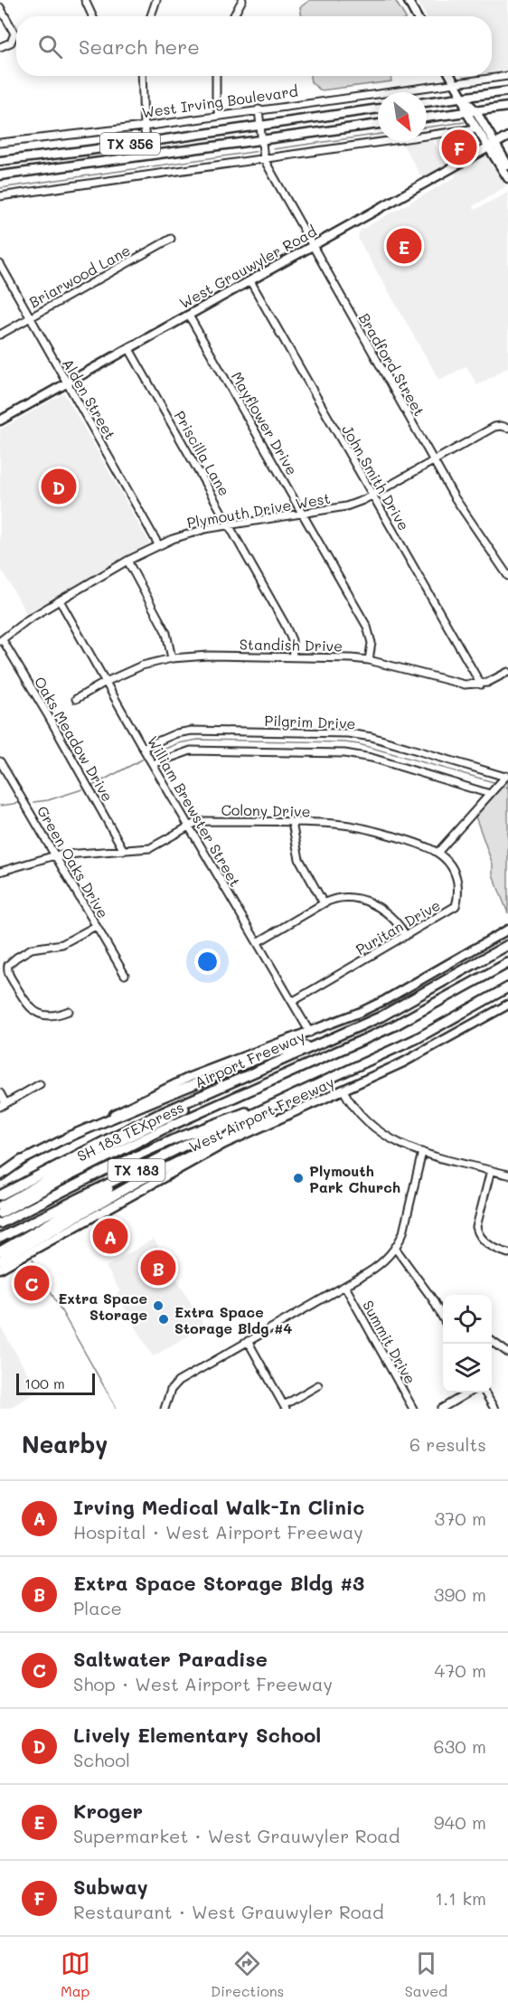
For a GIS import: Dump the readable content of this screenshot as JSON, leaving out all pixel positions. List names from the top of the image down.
{
  "streets": {
    "highway": ["Airport Freeway", "SH 183 TEXpress", "TX 183"],
    "main road": [
      "West Irving Boulevard",
      "TX 356",
      "West Grauwyler Road",
      "West Airport Freeway"
    ],
    "street": [
      "Briarwood Lane",
      "Bradford Street",
      "Alden Street",
      "Mayflower Drive",
      "Priscilla Lane",
      "John Smith Drive",
      "Plymouth Drive West",
      "Standish Drive",
      "Pilgrim Drive",
      "Oaks Meadow Drive",
      "Colony Drive",
      "William Brewster Street",
      "Green Oaks Drive",
      "Puritan Drive",
      "Summit Drive"
    ]
  },
  "crossings": [
    ["West Grauwyler Road", "Bradford Street"],
    ["West Grauwyler Road", "Alden Street"],
    ["West Grauwyler Road", "Mayflower Drive"],
    ["West Grauwyler Road", "Priscilla Lane"],
    ["West Grauwyler Road", "John Smith Drive"],
    ["Briarwood Lane", "Alden Street"],
    ["Bradford Street", "Plymouth Drive West"],
    ["Alden Street", "Plymouth Drive West"],
    ["Mayflower Drive", "Plymouth Drive West"],
    ["Mayflower Drive", "Standish Drive"],
    ["Priscilla Lane", "Plymouth Drive West"],
    ["Priscilla Lane", "Standish Drive"],
    ["John Smith Drive", "Plymouth Drive West"],
    ["John Smith Drive", "Standish Drive"],
    ["Plymouth Drive West", "Oaks Meadow Drive"],
    ["Plymouth Drive West", "William Brewster Street"],
    ["Standish Drive", "William Brewster Street"],
    ["Pilgrim Drive", "William Brewster Street"],
    ["Oaks Meadow Drive", "Colony Drive"],
    ["Colony Drive", "William Brewster Street"],
    ["Colony Drive", "Green Oaks Drive"],
    ["Colony Drive", "Puritan Drive"],
    ["William Brewster Street", "Puritan Drive"]
  ],
  "places": ["Plymouth Park Church", "Extra Space Storage", "Extra Space Storage Bldg #4"],
  "scale_bar": "100 m",
  "north": "bottom right",
  "page": {
    "search": "Search here",
    "pins": [
      "F",
      "E",
      "D",
      "A",
      "B",
      "C"
    ],
    "scale": "100 m",
    "heading": ["Nearby", "6 results"],
    "list": [
      {
        "mark": "A",
        "name": "Irving Medical Walk-In Clinic",
        "note": "Hospital · West Airport Freeway",
        "value": "370 m"
      },
      {
        "mark": "B",
        "name": "Extra Space Storage Bldg #3",
        "note": "Place",
        "value": "390 m"
      },
      {
        "mark": "C",
        "name": "Saltwater Paradise",
        "note": "Shop · West Airport Freeway",
        "value": "470 m"
      },
      {
        "mark": "D",
        "name": "Lively Elementary School",
        "note": "School",
        "value": "630 m"
      },
      {
        "mark": "E",
        "name": "Kroger",
        "note": "Supermarket · West Grauwyler Road",
        "value": "940 m"
      },
      {
        "mark": "F",
        "name": "Subway",
        "note": "Restaurant · West Grauwyler Road",
        "value": "1.1 km"
      }
    ],
    "nav": ["Map", "Directions", "Saved"]
  }
}
